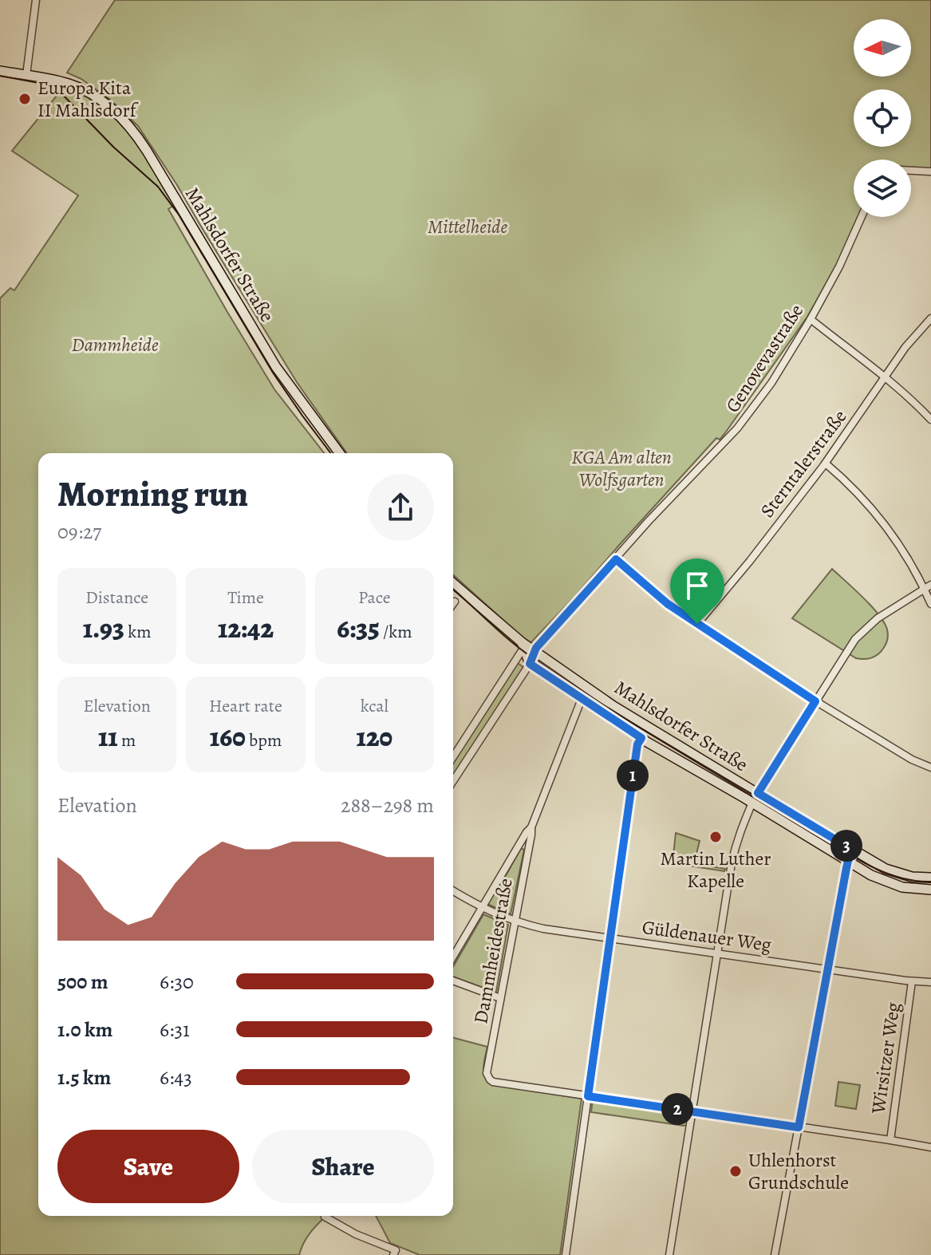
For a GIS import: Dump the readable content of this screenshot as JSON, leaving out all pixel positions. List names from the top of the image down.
{
  "streets": {
    "main road": ["Mahlsdorfer Straße"],
    "street": [
      "Genovevastraße",
      "Sterntalerstraße",
      "Güldenauer Weg",
      "Dammheidestraße",
      "Wirsitzer Weg"
    ]
  },
  "crossings": [
    ["Mahlsdorfer Straße", "Genovevastraße"],
    ["Güldenauer Weg", "Dammheidestraße"],
    ["Güldenauer Weg", "Wirsitzer Weg"]
  ],
  "parks": ["Mittelheide", "Dammheide", "KGA Am alten Wolfsgarten"],
  "places": ["Europa Kita II Mahlsdorf", "Martin Luther Kapelle", "Uhlenhorst Grundschule"],
  "north": "left",
  "page": {
    "heading": ["Morning run", "09:27"],
    "stats": [
      ["Distance", "1.93 km"],
      ["Time", "12:42"],
      ["Pace", "6:35 /km"],
      ["Elevation", "11 m"],
      ["Heart rate", "160 bpm"],
      ["kcal", "120"]
    ],
    "pins": ["1", "3", "2"],
    "chart": ["Elevation", "288–298 m"],
    "list": [
      {
        "name": "500 m",
        "note": "6:30"
      },
      {
        "name": "1.0 km",
        "note": "6:31"
      },
      {
        "name": "1.5 km",
        "note": "6:43"
      }
    ],
    "buttons": ["Save", "Share"]
  }
}
